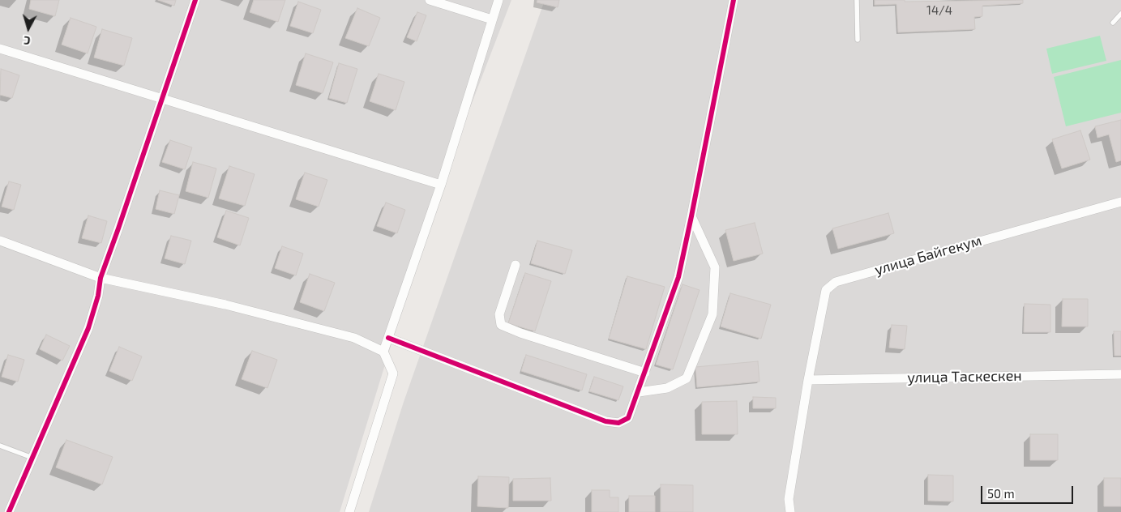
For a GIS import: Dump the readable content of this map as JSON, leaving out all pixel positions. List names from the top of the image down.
{
  "streets": {
    "street": ["улица Байгекум", "улица Таскескен"]
  },
  "crossings": [
    ["улица Байгекум", "улица Таскескен"]
  ],
  "house_numbers": ["14/4"],
  "scale_bar": "50 m",
  "north": "bottom"
}
